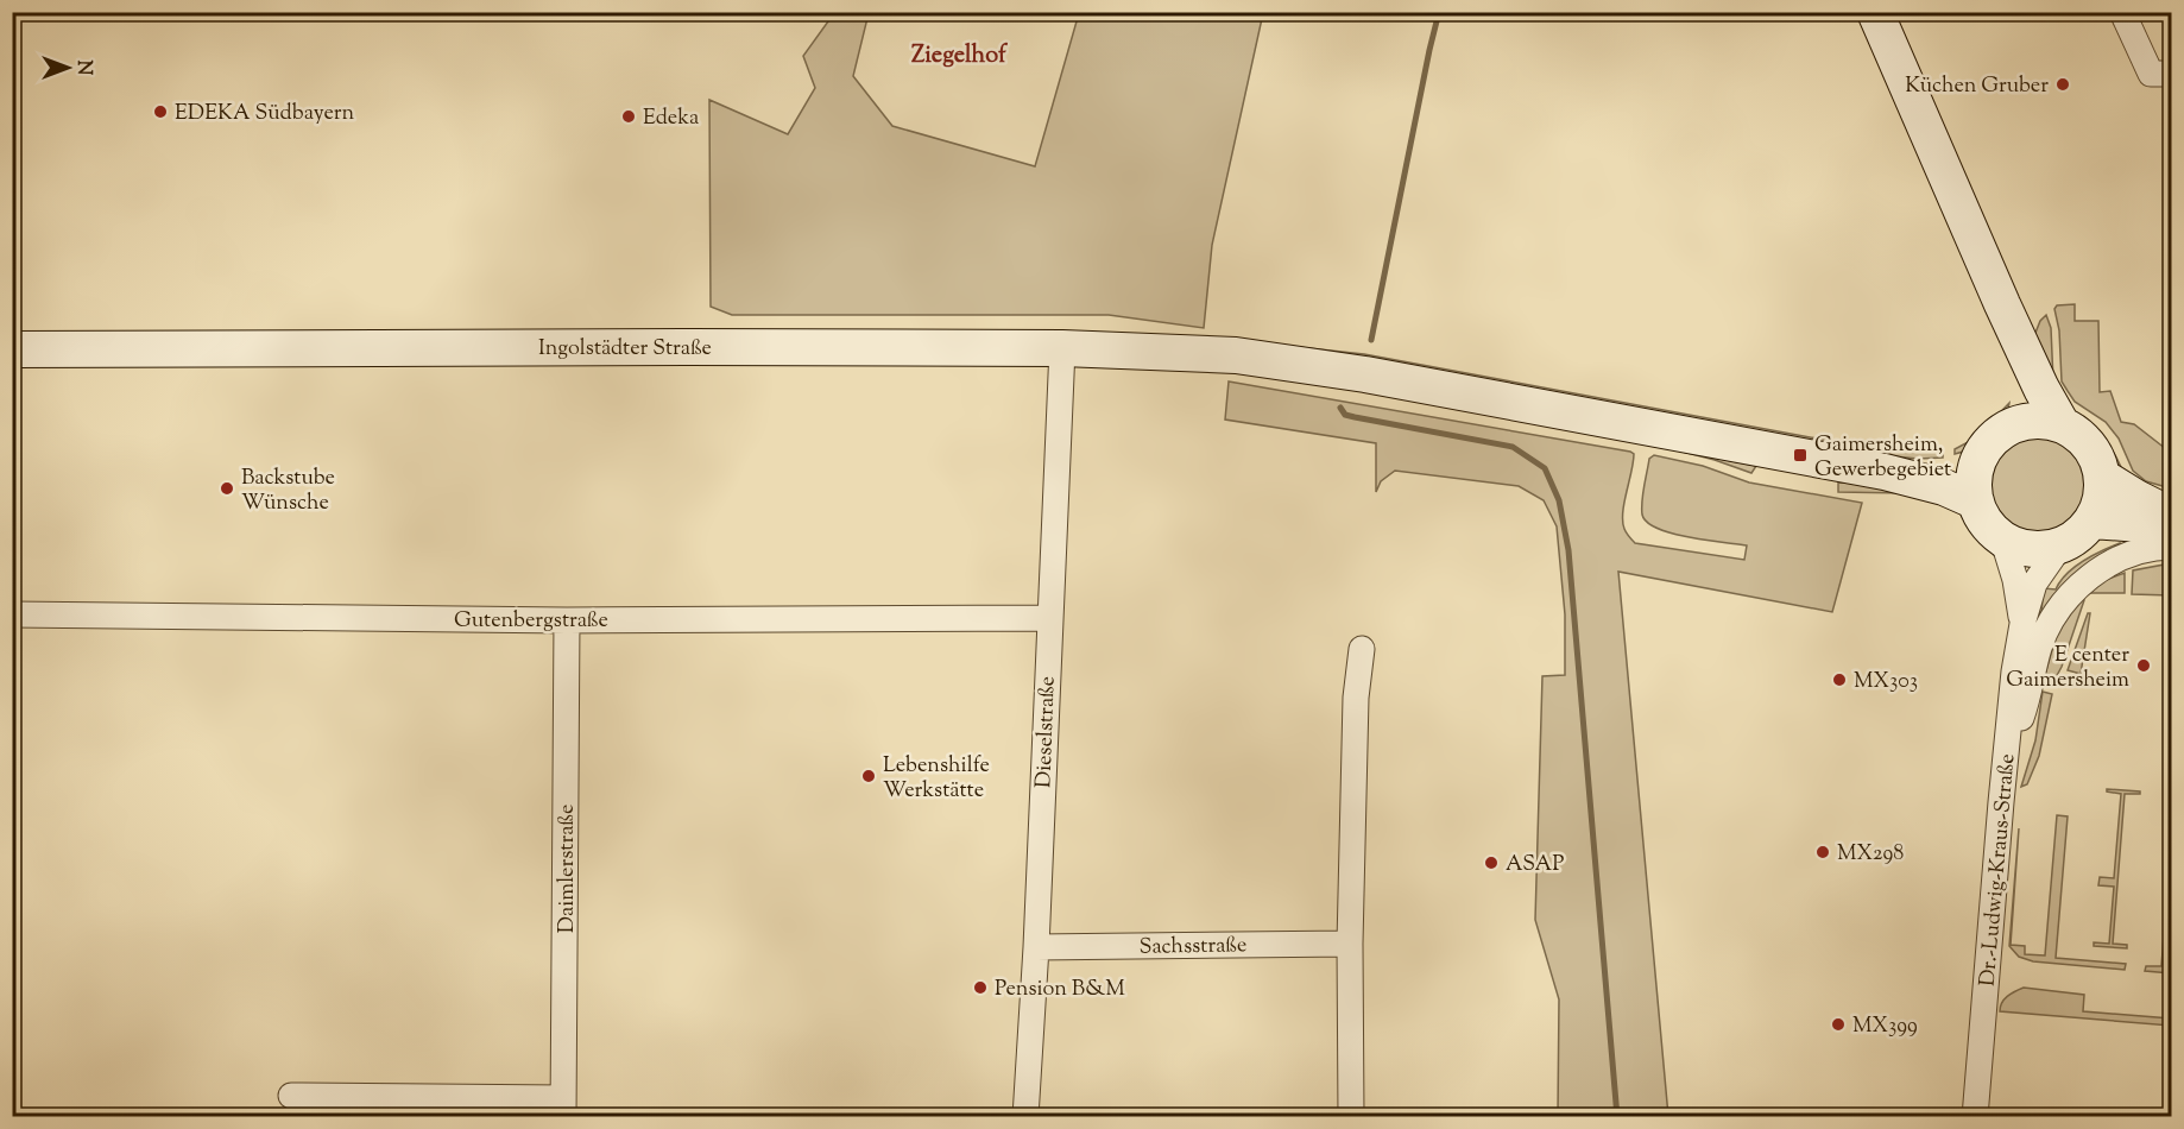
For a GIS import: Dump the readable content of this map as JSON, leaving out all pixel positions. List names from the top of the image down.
{
  "streets": {
    "street": [
      "Ingolstädter Straße",
      "Gutenbergstraße",
      "Dieselstraße",
      "Daimlerstraße",
      "Dr.-Ludwig-Kraus-Straße",
      "Sachsstraße"
    ]
  },
  "crossings": [
    ["Ingolstädter Straße", "Dieselstraße"],
    ["Gutenbergstraße", "Dieselstraße"],
    ["Gutenbergstraße", "Daimlerstraße"],
    ["Dieselstraße", "Sachsstraße"]
  ],
  "districts": ["Ziegelhof"],
  "places": {
    "other": [
      "Küchen Gruber",
      "EDEKA Südbayern",
      "Edeka",
      "Backstube Wünsche",
      "E center Gaimersheim",
      "MX303",
      "Lebenshilfe Werkstätte",
      "MX298",
      "ASAP",
      "Pension B&M",
      "MX399"
    ],
    "transit": ["Gaimersheim, Gewerbegebiet"]
  },
  "north": "right"
}
